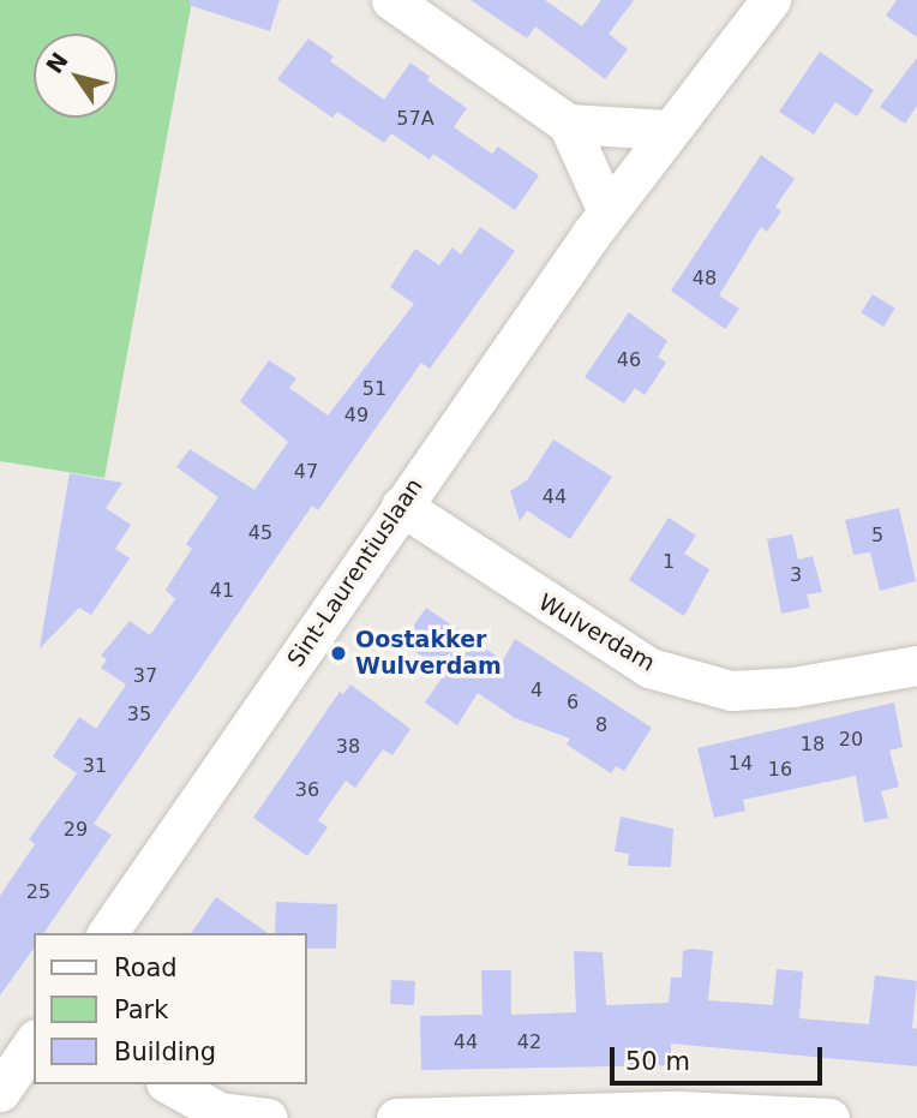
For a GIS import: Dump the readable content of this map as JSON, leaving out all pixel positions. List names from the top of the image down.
{
  "streets": {
    "street": ["Sint-Laurentiuslaan", "Wulverdam"]
  },
  "crossings": [
    ["Sint-Laurentiuslaan", "Wulverdam"]
  ],
  "places": ["Oostakker Wulverdam"],
  "house_numbers": [
    "57A",
    "48",
    "46",
    "51",
    "49",
    "47",
    "44",
    "45",
    "5",
    "1",
    "3",
    "41",
    "37",
    "4",
    "6",
    "35",
    "8",
    "20",
    "18",
    "38",
    "14",
    "31",
    "16",
    "36",
    "29",
    "25",
    "44",
    "42"
  ],
  "legend": ["Road", "Park", "Building"],
  "scale_bar": "50 m",
  "north": "top left"
}
